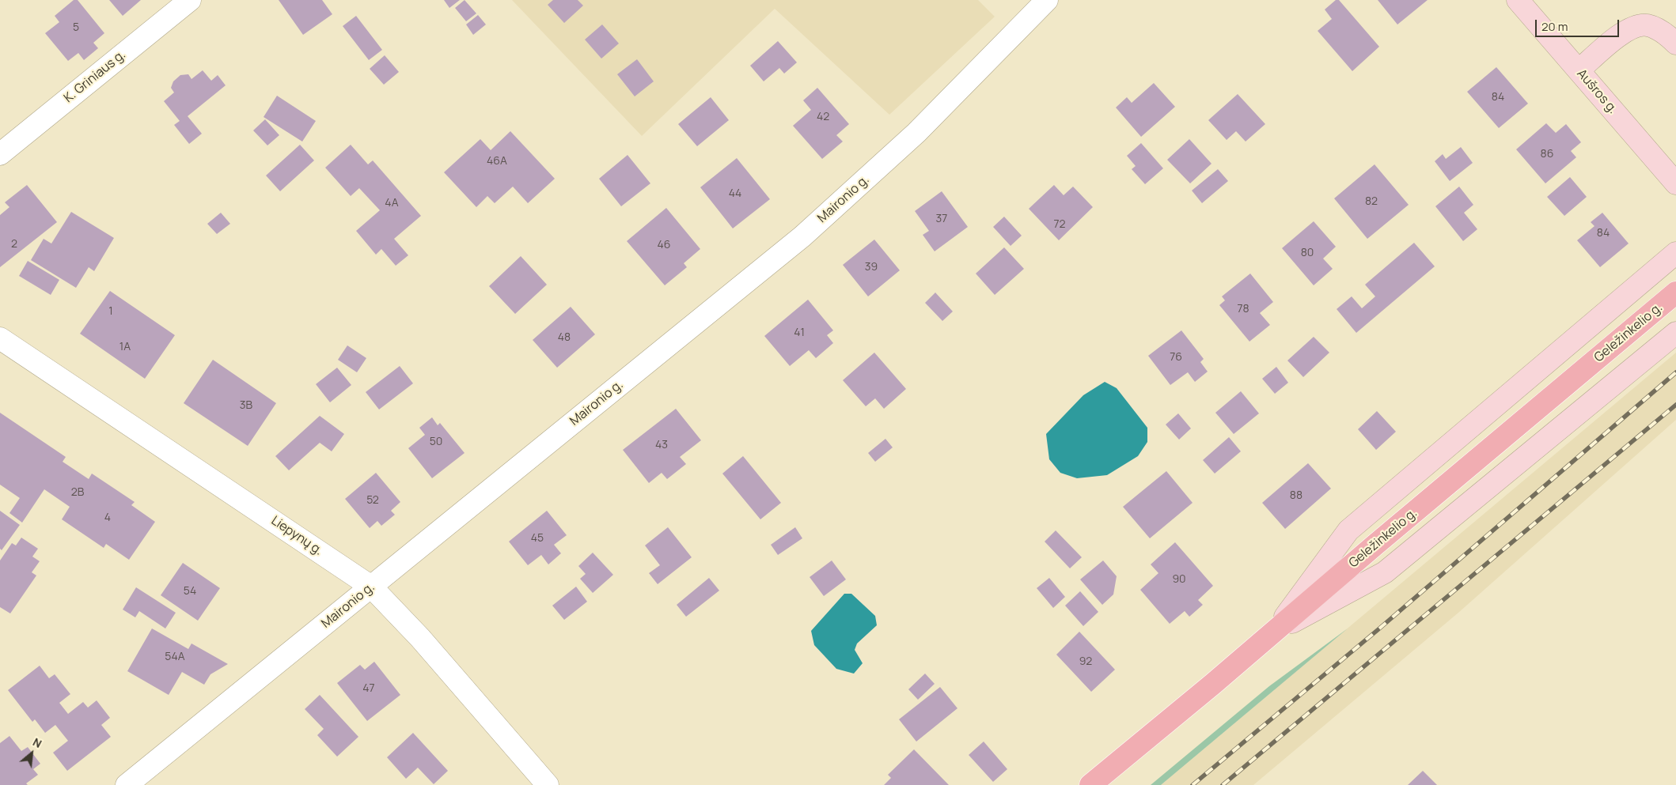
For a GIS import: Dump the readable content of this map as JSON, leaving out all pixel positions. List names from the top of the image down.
{
  "streets": {
    "main road": ["Geležinkelio g."],
    "street": [
      "K. Griniaus g.",
      "Aušros g.",
      "Maironio g.",
      "Liepynų g."
    ]
  },
  "crossings": [
    ["Maironio g.", "Liepynų g."]
  ],
  "house_numbers": [
    "5",
    "84",
    "42",
    "86",
    "46A",
    "44",
    "82",
    "4A",
    "37",
    "72",
    "84",
    "2",
    "46",
    "80",
    "39",
    "78",
    "1",
    "41",
    "48",
    "1A",
    "76",
    "3B",
    "50",
    "43",
    "2B",
    "88",
    "52",
    "4",
    "45",
    "90",
    "54",
    "54A",
    "92",
    "47"
  ],
  "scale_bar": "20 m",
  "north": "top right"
}
